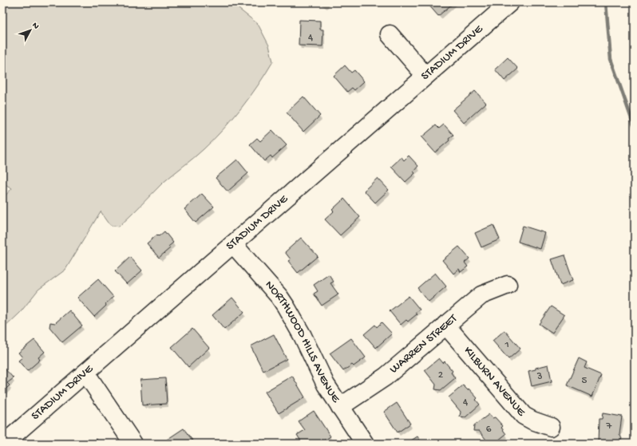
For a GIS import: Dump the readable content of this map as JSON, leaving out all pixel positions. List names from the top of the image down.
{
  "streets": {
    "street": [
      "STADIUM DRIVE",
      "NORTHWOOD HILLS AVENUE",
      "WARREN STREET",
      "KILBURN AVENUE"
    ]
  },
  "crossings": [
    ["STADIUM DRIVE", "NORTHWOOD HILLS AVENUE"],
    ["NORTHWOOD HILLS AVENUE", "WARREN STREET"],
    ["WARREN STREET", "KILBURN AVENUE"]
  ],
  "house_numbers": [
    "4",
    "1",
    "2",
    "3",
    "5",
    "4",
    "7",
    "6"
  ],
  "north": "top right"
}
